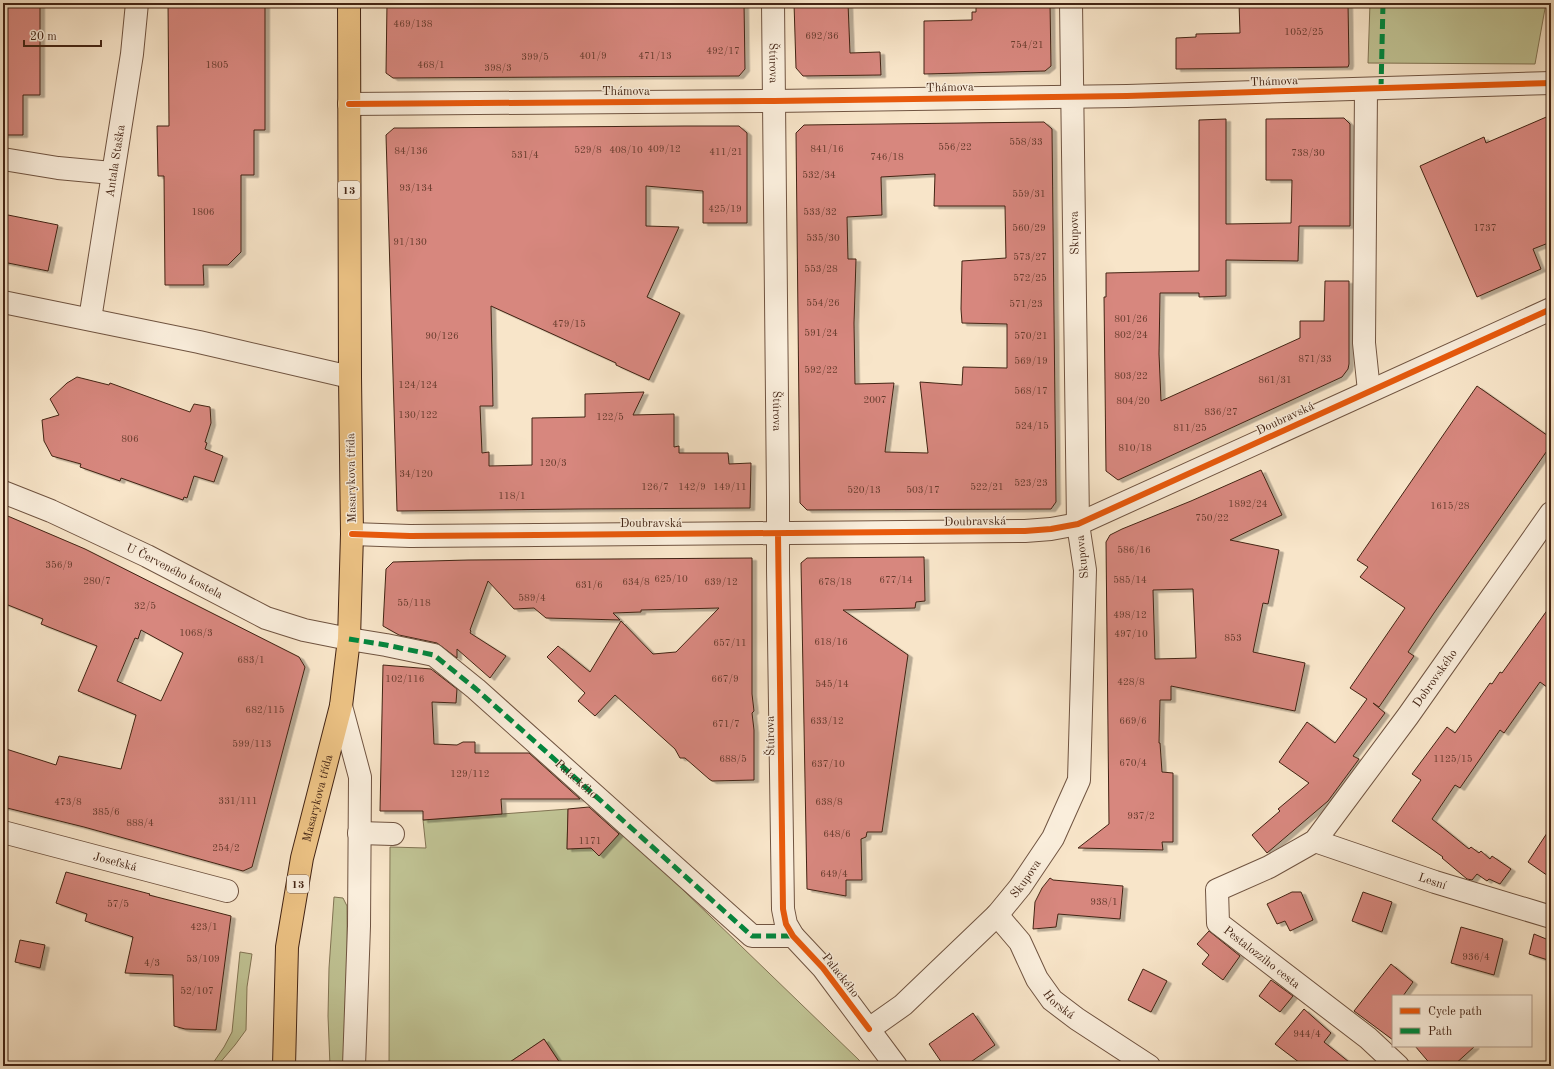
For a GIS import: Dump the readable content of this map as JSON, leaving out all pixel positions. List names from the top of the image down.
{
  "streets": {
    "main road": ["13", "Masarykova třída"],
    "street": [
      "Štúrova",
      "Thámova",
      "Antala Staška",
      "Skupova",
      "Doubravská",
      "U Červeného kostela",
      "Dobrovského",
      "Palackého",
      "Josefská",
      "Lesní",
      "Pestalozziho cesta",
      "Horská"
    ]
  },
  "crossings": [
    ["Štúrova", "Thámova"],
    ["Štúrova", "Doubravská"],
    ["Štúrova", "Palackého"],
    ["Thámova", "Skupova"],
    ["Thámova", "Masarykova třída"],
    ["Skupova", "Doubravská"],
    ["Skupova", "Palackého"],
    ["Skupova", "Horská"],
    ["Doubravská", "Masarykova třída"],
    ["Masarykova třída", "U Červeného kostela"],
    ["Masarykova třída", "Palackého"],
    ["U Červeného kostela", "Palackého"],
    ["Dobrovského", "Lesní"],
    ["Dobrovského", "Pestalozziho cesta"],
    ["Lesní", "Pestalozziho cesta"]
  ],
  "house_numbers": [
    "469/138",
    "1052/25",
    "692/36",
    "754/21",
    "492/17",
    "401/9",
    "471/13",
    "399/5",
    "1805",
    "468/1",
    "398/3",
    "558/33",
    "556/22",
    "409/12",
    "841/16",
    "529/8",
    "408/10",
    "84/136",
    "411/21",
    "738/30",
    "531/4",
    "746/18",
    "532/34",
    "93/134",
    "559/31",
    "425/19",
    "1806",
    "533/32",
    "560/29",
    "1737",
    "535/30",
    "91/130",
    "573/27",
    "553/28",
    "572/25",
    "554/26",
    "571/23",
    "801/26",
    "479/15",
    "591/24",
    "802/24",
    "90/126",
    "570/21",
    "871/33",
    "569/19",
    "592/22",
    "803/22",
    "861/31",
    "124/124",
    "568/17",
    "2007",
    "804/20",
    "836/27",
    "130/122",
    "122/5",
    "524/15",
    "811/25",
    "806",
    "810/18",
    "120/3",
    "34/120",
    "523/23",
    "126/7",
    "142/9",
    "149/11",
    "522/21",
    "520/13",
    "503/17",
    "118/1",
    "1892/24",
    "1615/28",
    "750/22",
    "586/16",
    "356/9",
    "625/10",
    "677/14",
    "585/14",
    "280/7",
    "634/8",
    "639/12",
    "678/18",
    "631/6",
    "589/4",
    "55/118",
    "32/5",
    "498/12",
    "1068/3",
    "497/10",
    "853",
    "618/16",
    "657/11",
    "683/1",
    "102/116",
    "667/9",
    "428/8",
    "545/14",
    "682/115",
    "633/12",
    "669/6",
    "671/7",
    "599/113",
    "688/5",
    "1125/15",
    "670/4",
    "637/10",
    "129/112",
    "331/111",
    "473/8",
    "638/8",
    "385/6",
    "937/2",
    "888/4",
    "648/6",
    "1171",
    "254/2",
    "649/4",
    "938/1",
    "57/5",
    "423/1",
    "936/4",
    "53/109",
    "4/3",
    "52/107",
    "944/4"
  ],
  "legend": ["Cycle path", "Path"],
  "scale_bar": "20 m"
}
